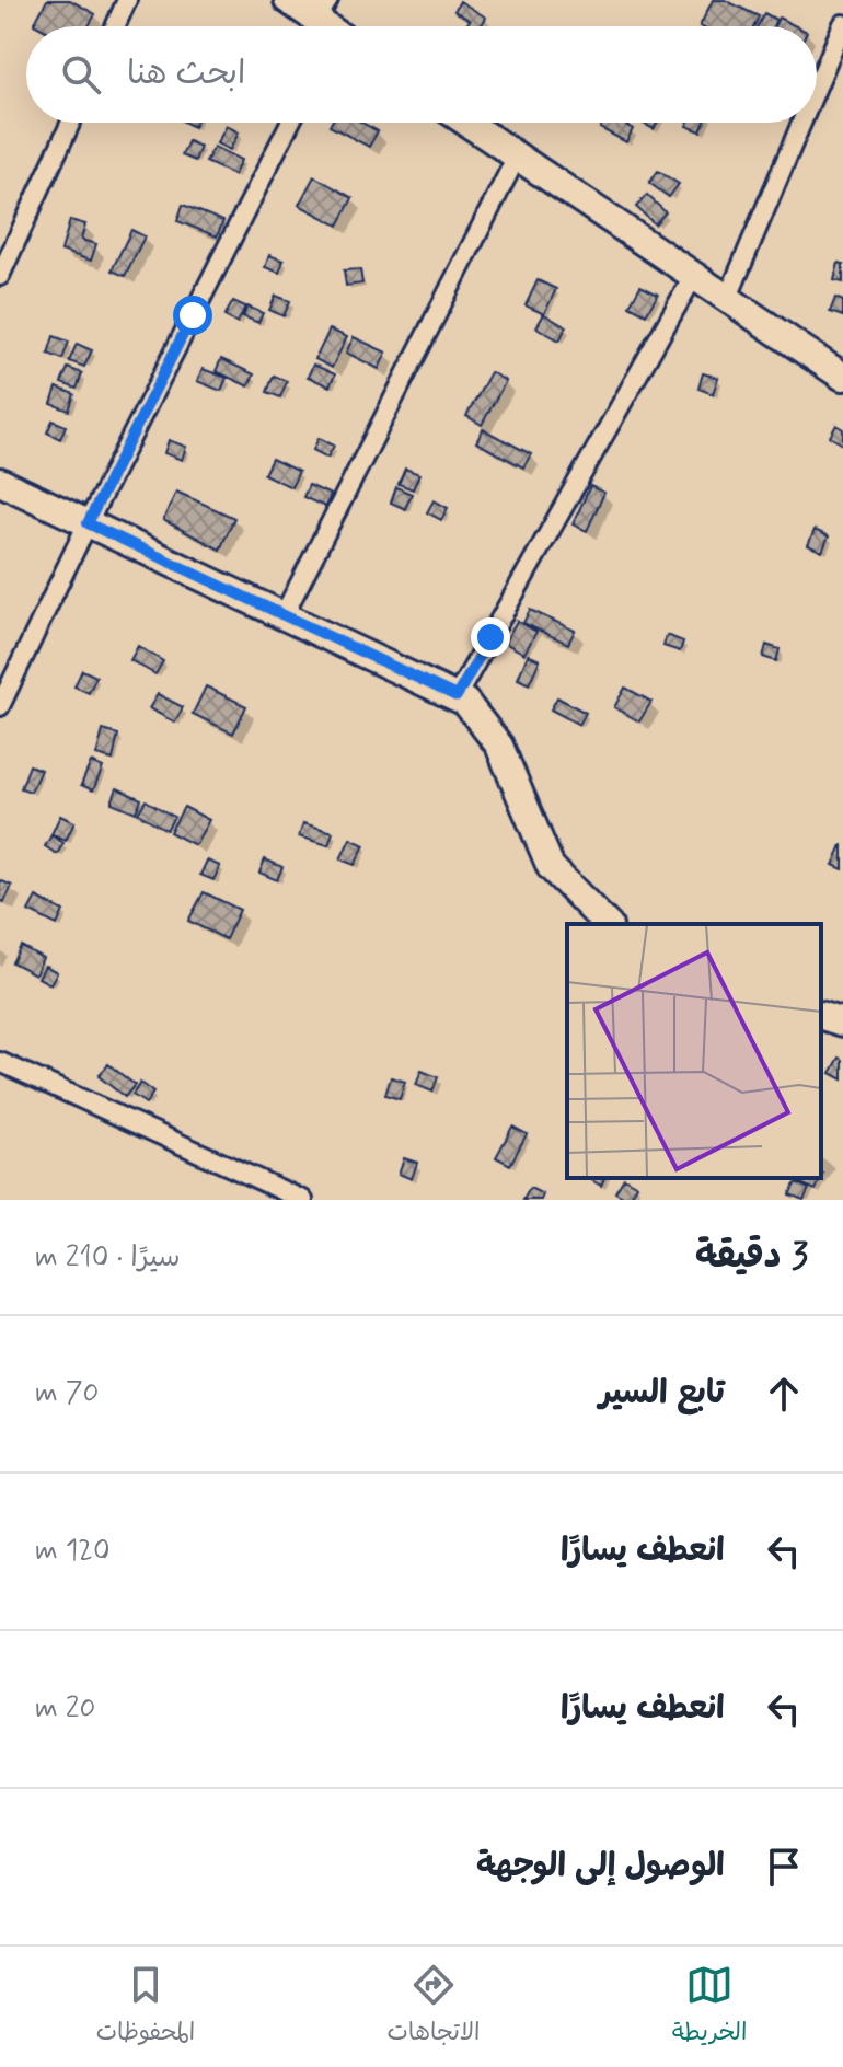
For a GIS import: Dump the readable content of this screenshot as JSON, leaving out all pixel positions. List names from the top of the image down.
{
  "page": {
    "search": "ابحث هنا",
    "heading": ["3 دقيقة", "سيرًا · 210 m"],
    "list": [
      ["تابع السير", "70 m"],
      ["انعطف يسارًا", "120 m"],
      ["انعطف يسارًا", "20 m"],
      "الوصول إلى الوجهة"
    ],
    "nav": ["الخريطة", "الاتجاهات", "المحفوظات"]
  }
}
